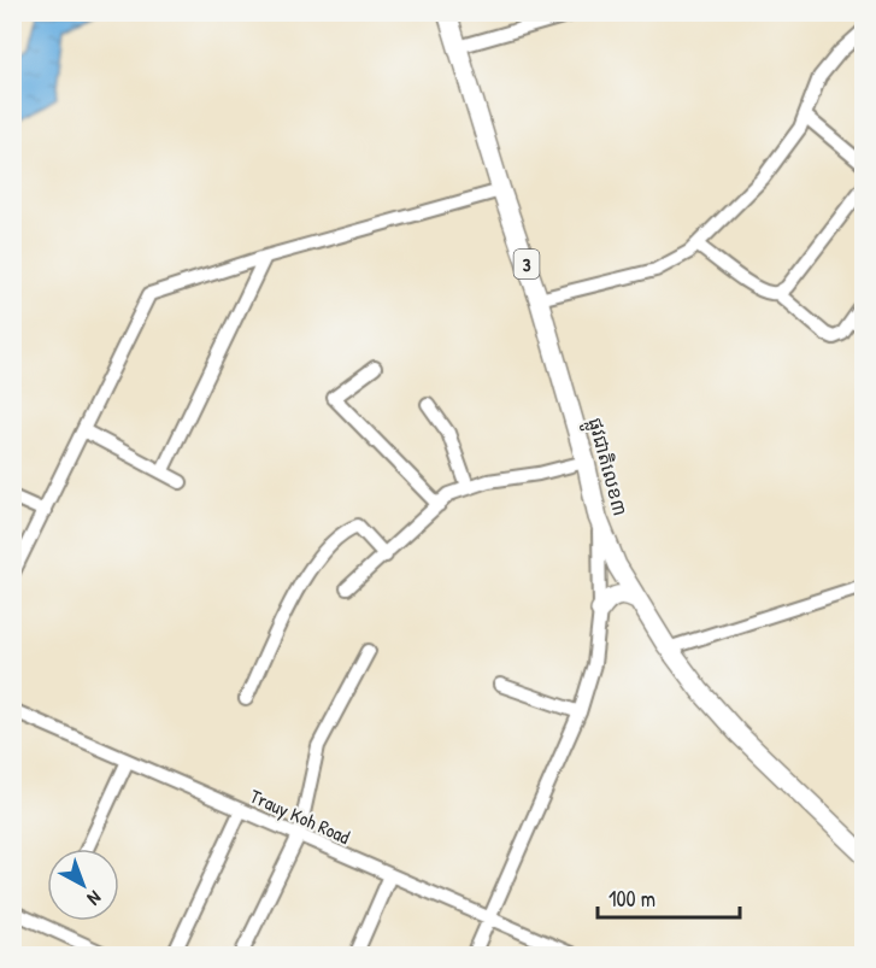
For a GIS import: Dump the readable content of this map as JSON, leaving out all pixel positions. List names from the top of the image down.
{
  "streets": {
    "highway": ["3", "ផ្លូវជាតិលេខ៣"],
    "street": ["Trauy Koh Road"]
  },
  "scale_bar": "100 m",
  "north": "bottom right"
}
